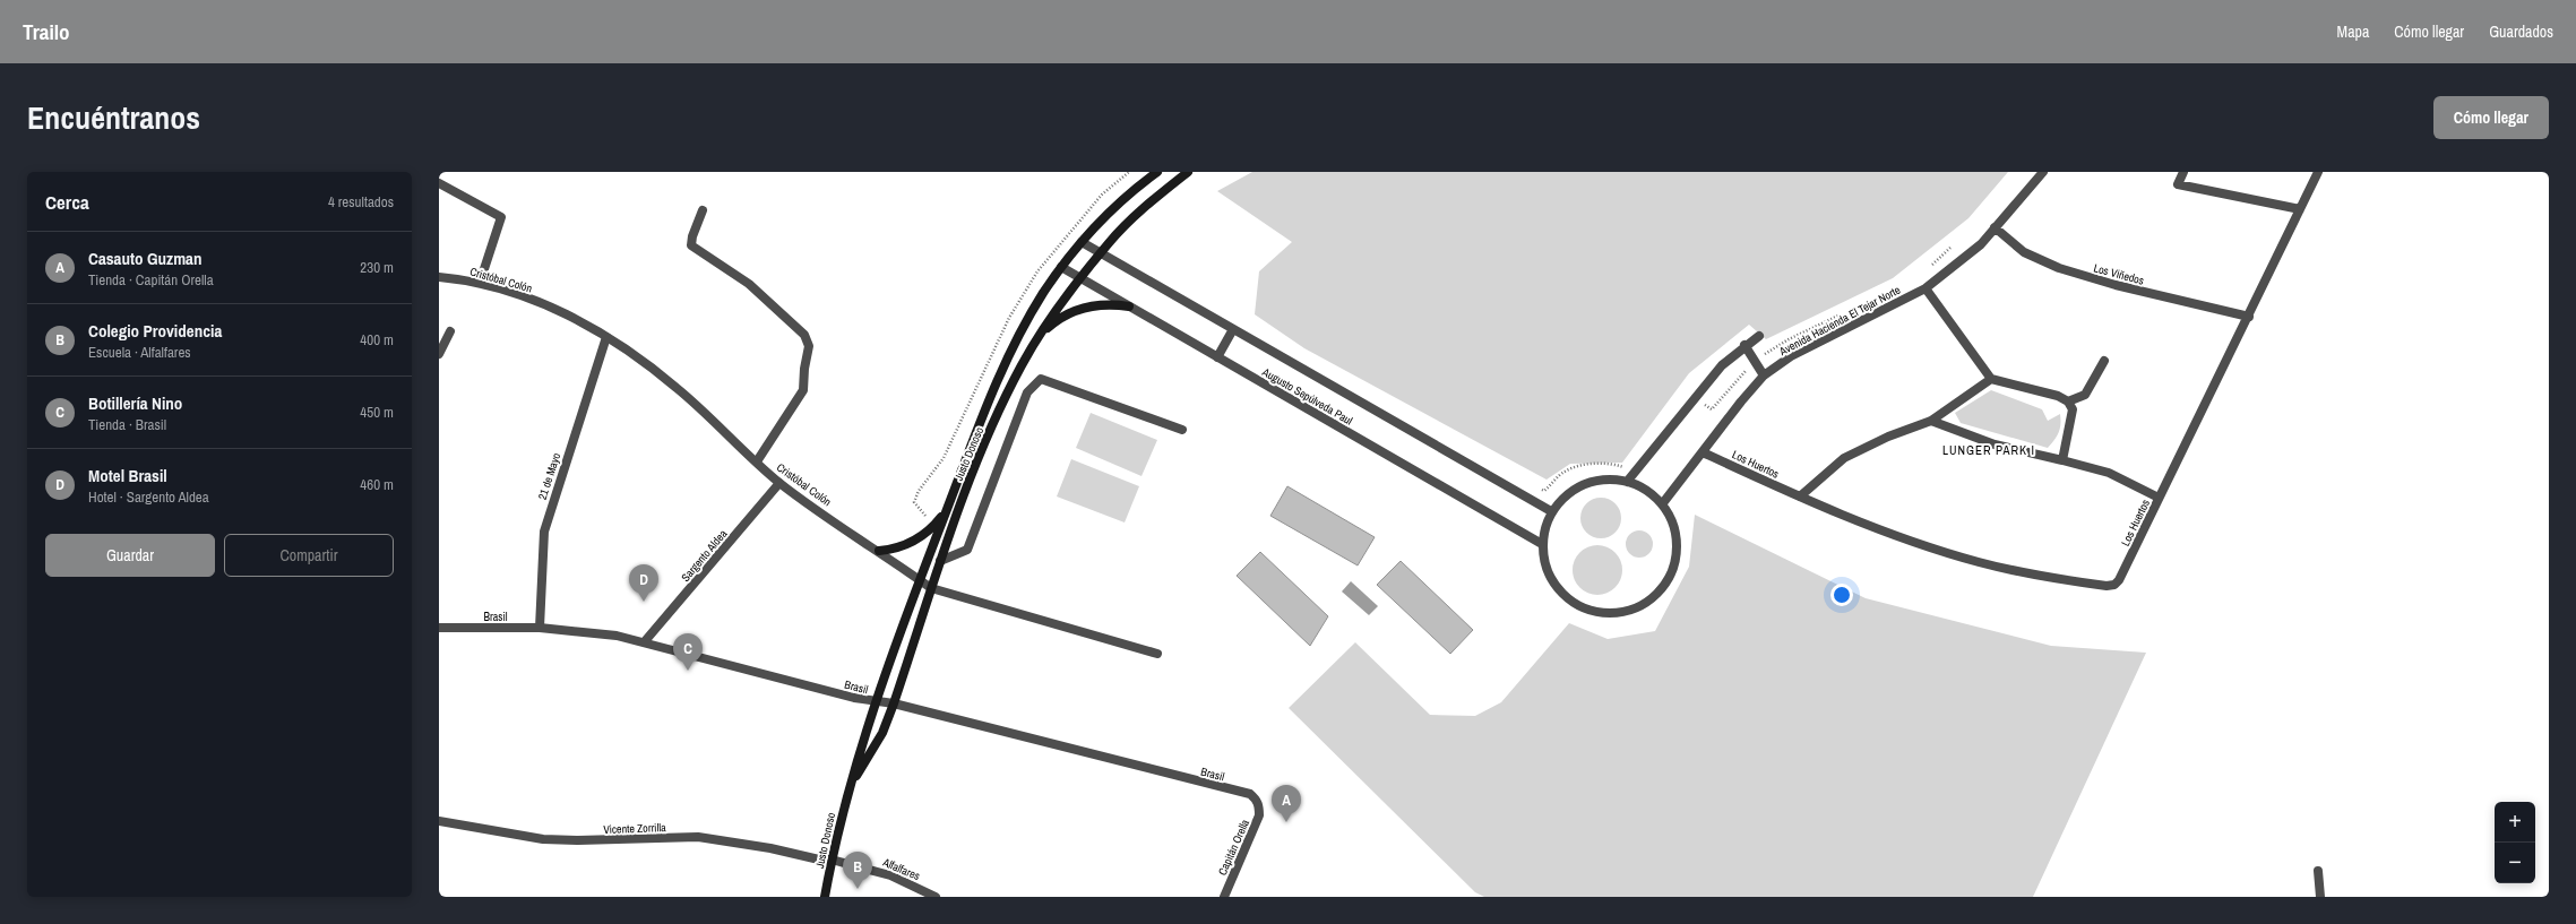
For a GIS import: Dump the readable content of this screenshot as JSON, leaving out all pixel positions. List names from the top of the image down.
{
  "streets": {
    "main road": ["Justo Donoso"],
    "street": [
      "Los Viñedos",
      "Cristóbal Colón",
      "Avenida Hacienda El Tejar Norte",
      "Augusto Sepúlveda Paul",
      "Los Huertos",
      "21 de Mayo",
      "Sargento Aldea",
      "Brasil",
      "Vicente Zorrilla",
      "Capitán Orella",
      "Alfalfares"
    ]
  },
  "crossings": [
    ["Los Viñedos", "Avenida Hacienda El Tejar Norte"],
    ["Los Viñedos", "Los Huertos"],
    ["Cristóbal Colón", "Justo Donoso"],
    ["Cristóbal Colón", "21 de Mayo"],
    ["Cristóbal Colón", "Sargento Aldea"],
    ["Avenida Hacienda El Tejar Norte", "Augusto Sepúlveda Paul"],
    ["Avenida Hacienda El Tejar Norte", "Los Huertos"],
    ["Augusto Sepúlveda Paul", "Justo Donoso"],
    ["Justo Donoso", "Brasil"],
    ["Justo Donoso", "Vicente Zorrilla"],
    ["Justo Donoso", "Alfalfares"],
    ["21 de Mayo", "Brasil"],
    ["Sargento Aldea", "Brasil"],
    ["Brasil", "Capitán Orella"],
    ["Vicente Zorrilla", "Alfalfares"]
  ],
  "districts": ["LUNGER PARK I"],
  "page": {
    "header": "Trailo",
    "nav": ["Mapa", "Cómo llegar", "Guardados"],
    "title": "Encuéntranos",
    "buttons": [
      "Cómo llegar",
      ["Guardar", "Compartir"]
    ],
    "heading": ["Cerca", "4 resultados"],
    "list": [
      {
        "mark": "A",
        "name": "Casauto Guzman",
        "note": "Tienda · Capitán Orella",
        "value": "230 m"
      },
      {
        "mark": "B",
        "name": "Colegio Providencia",
        "note": "Escuela · Alfalfares",
        "value": "400 m"
      },
      {
        "mark": "C",
        "name": "Botillería Nino",
        "note": "Tienda · Brasil",
        "value": "450 m"
      },
      {
        "mark": "D",
        "name": "Motel Brasil",
        "note": "Hotel · Sargento Aldea",
        "value": "460 m"
      }
    ],
    "pins": [
      "D",
      "C",
      "A",
      "B"
    ],
    "map_buttons": ["+", "−"]
  }
}
